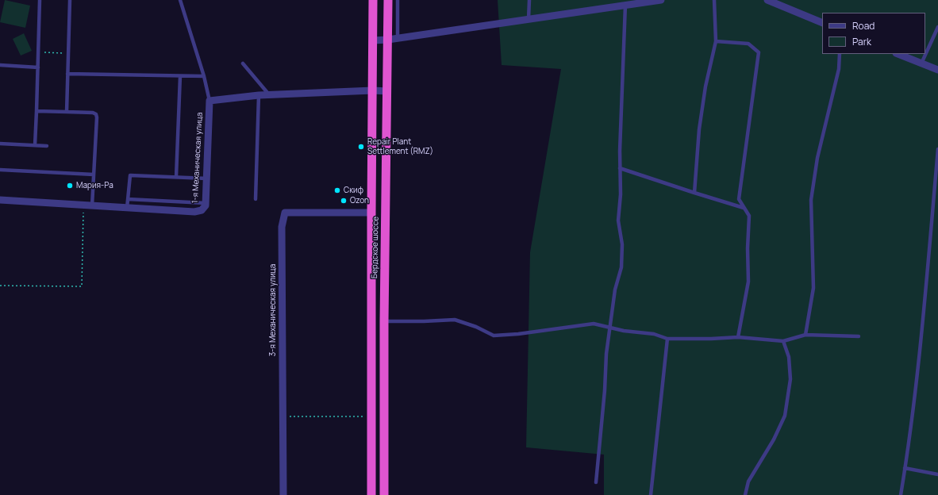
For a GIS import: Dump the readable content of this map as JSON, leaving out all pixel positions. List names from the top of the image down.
{
  "streets": {
    "highway": ["Бердское шоссе"],
    "street": ["1-я Механическая улица", "3-я Механическая улица"]
  },
  "crossings": [
    ["Бердское шоссе", "3-я Механическая улица"]
  ],
  "places": [
    "Repair Plant Settlement (RMZ)",
    "Мария-Ра",
    "Скиф",
    "Ozon"
  ],
  "legend": ["Road", "Park"]
}
